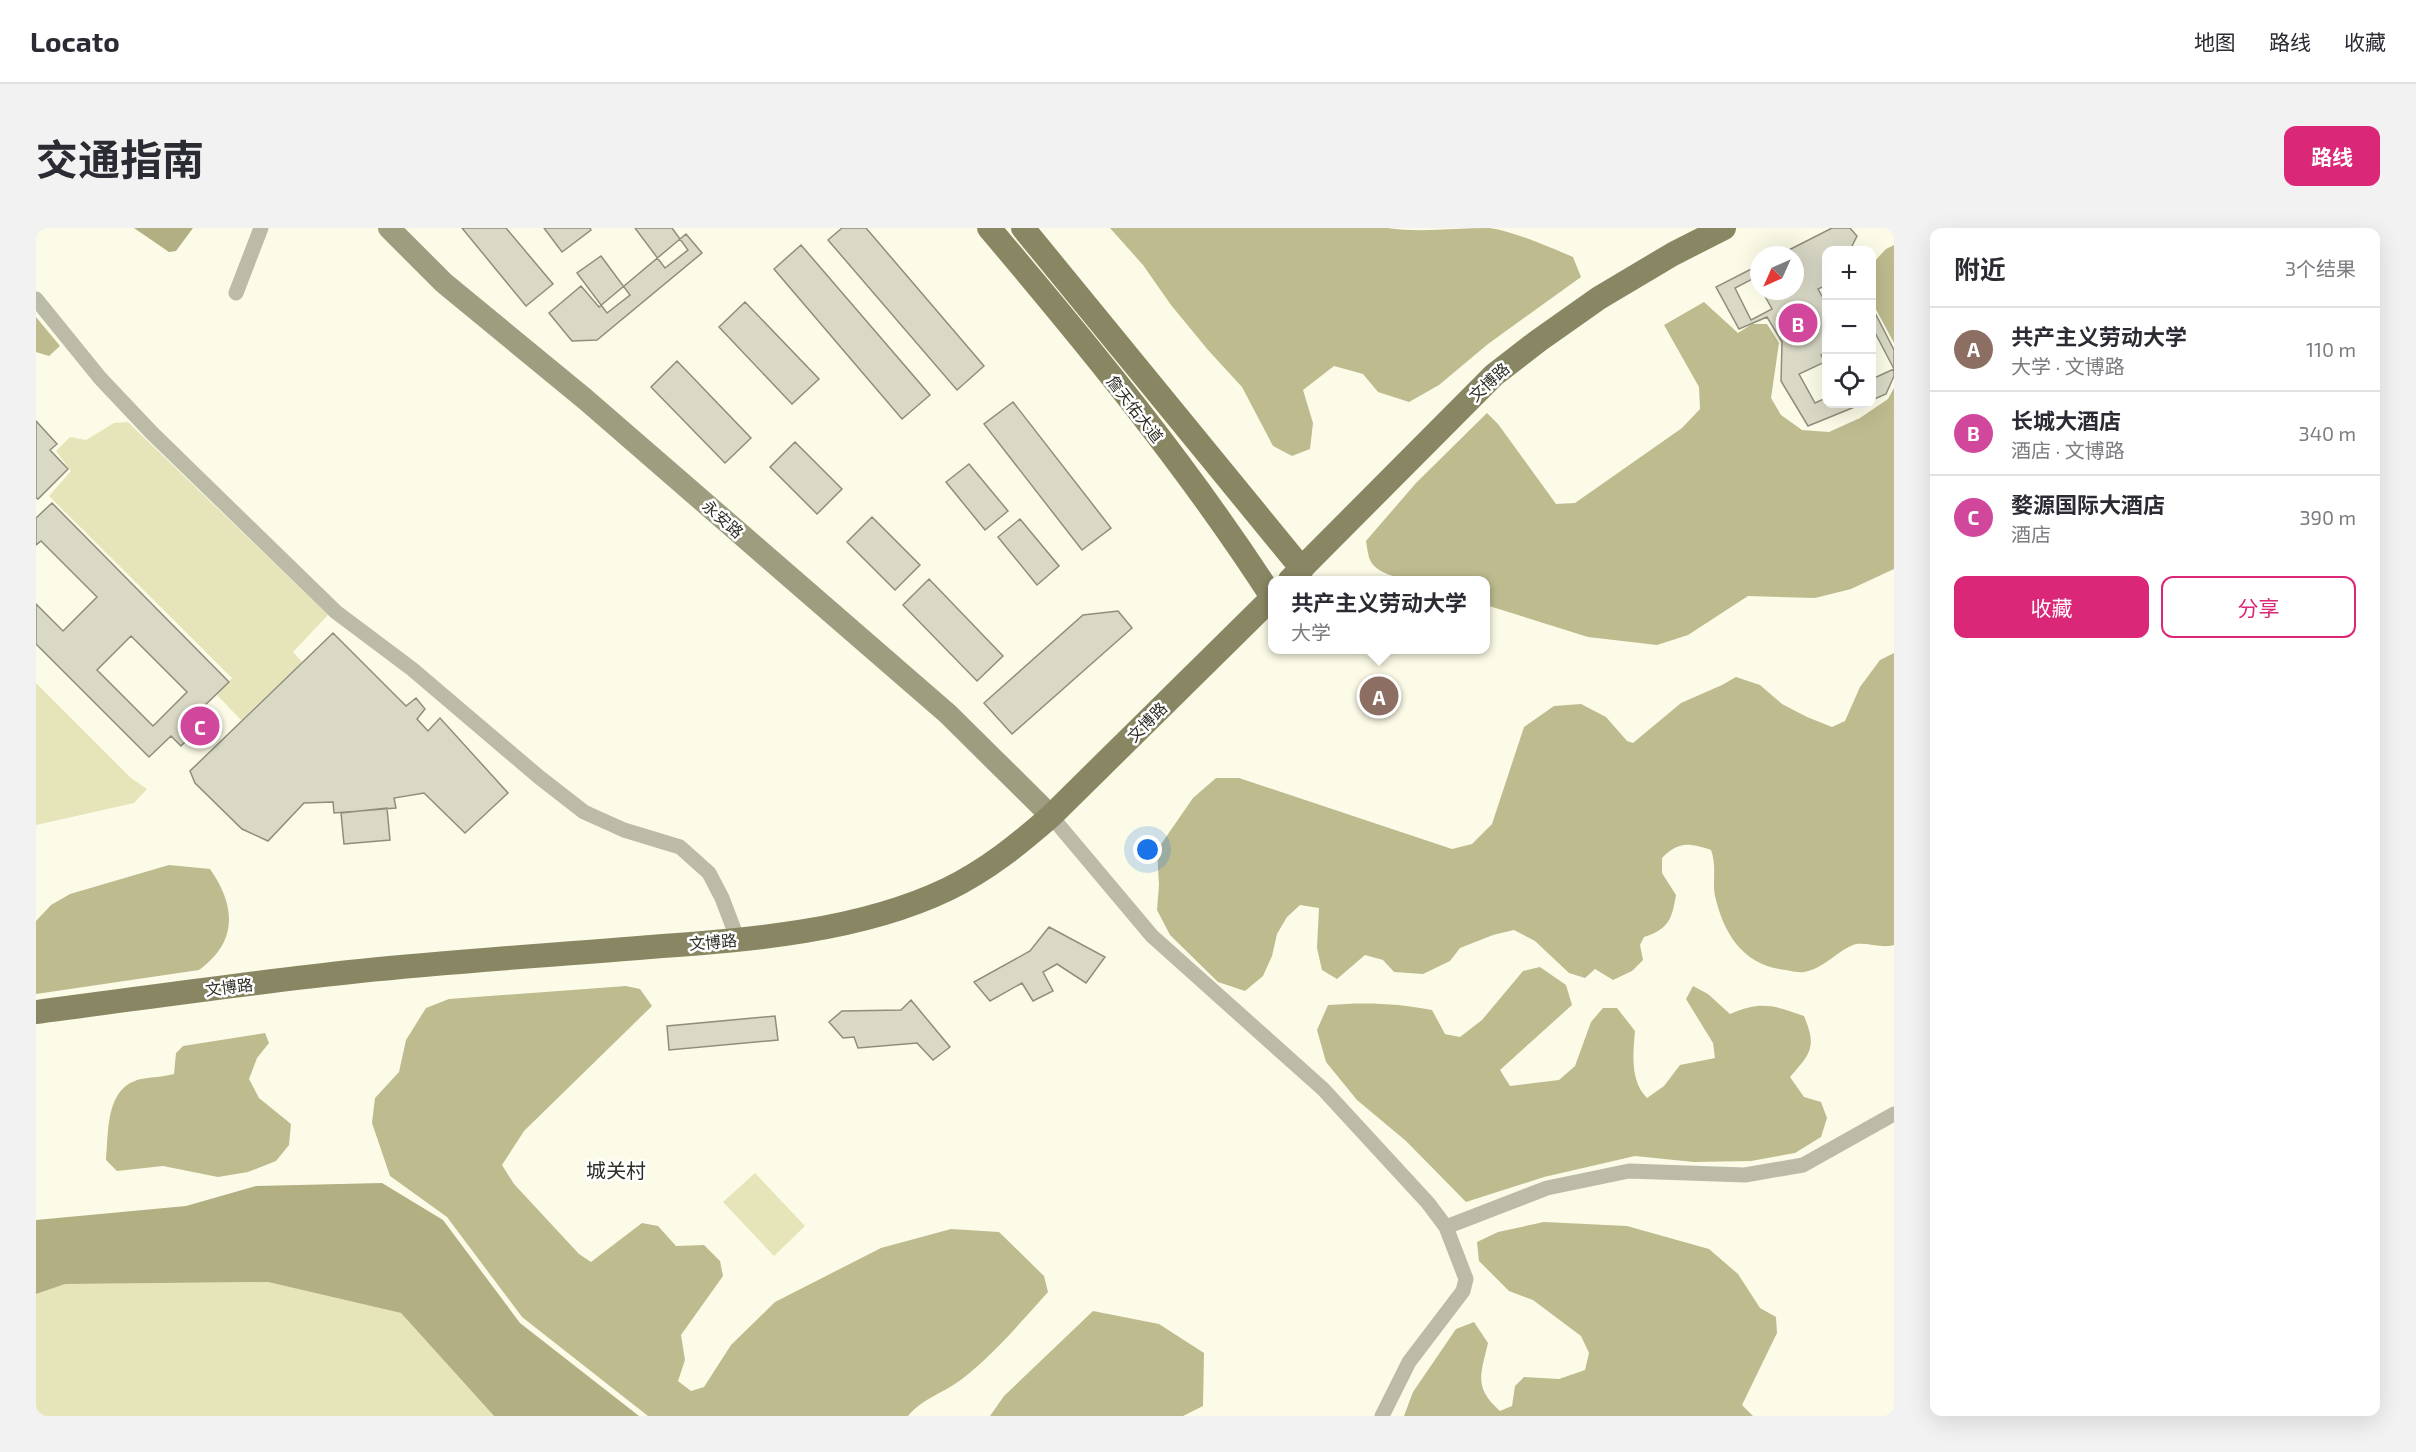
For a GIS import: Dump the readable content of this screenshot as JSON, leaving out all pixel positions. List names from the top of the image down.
{
  "streets": {
    "main road": ["文博路", "詹天佑大道"],
    "street": ["永安路"]
  },
  "crossings": [
    ["文博路", "詹天佑大道"],
    ["文博路", "永安路"]
  ],
  "districts": ["城关村"],
  "north": "bottom left",
  "page": {
    "header": "Locato",
    "nav": ["地图", "路线", "收藏"],
    "title": "交通指南",
    "buttons": [
      "路线",
      ["收藏", "分享"]
    ],
    "heading": ["附近", "3个结果"],
    "map_buttons": ["+", "−"],
    "pins": ["B", "A", "C"],
    "list": [
      {
        "mark": "A",
        "name": "共产主义劳动大学",
        "note": "大学 · 文博路",
        "value": "110 m"
      },
      {
        "mark": "B",
        "name": "长城大酒店",
        "note": "酒店 · 文博路",
        "value": "340 m"
      },
      {
        "mark": "C",
        "name": "婺源国际大酒店",
        "note": "酒店",
        "value": "390 m"
      }
    ],
    "popup": ["共产主义劳动大学", "大学"]
  }
}
